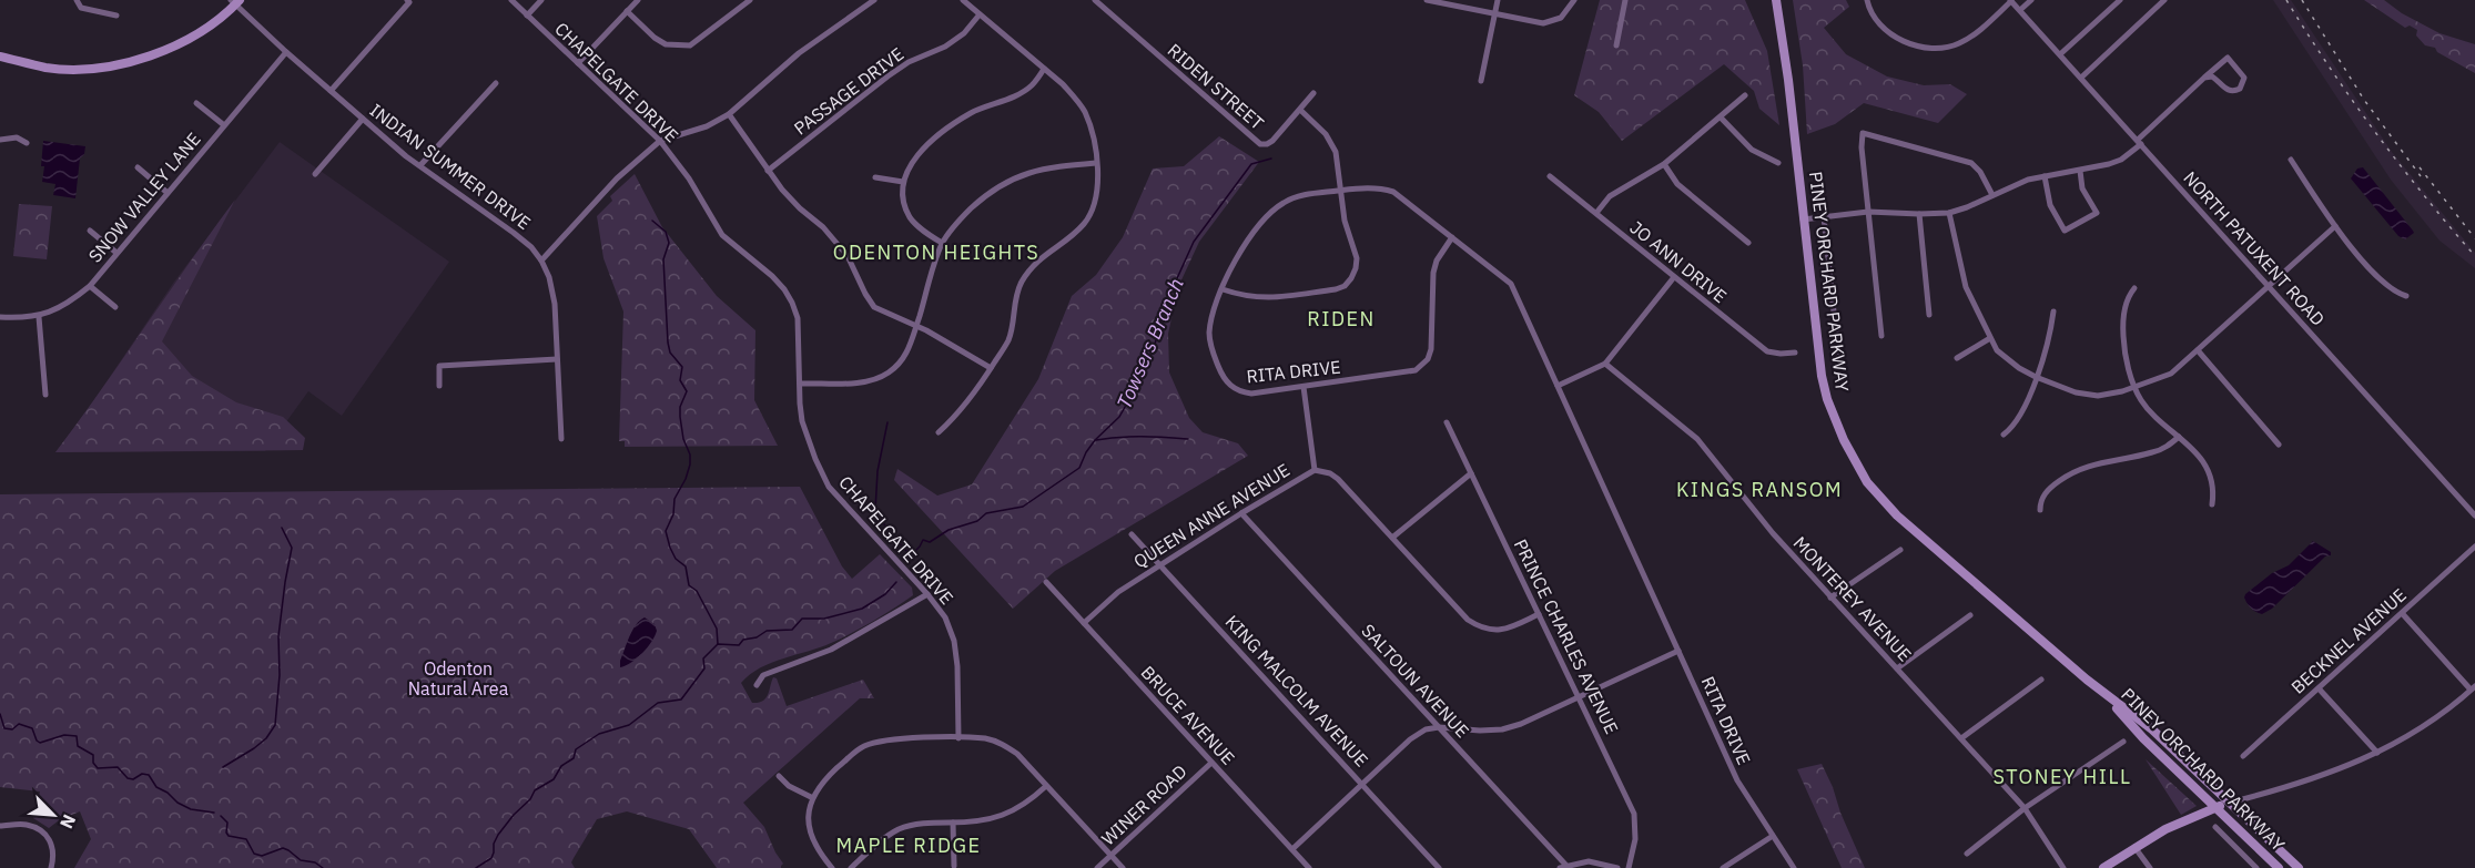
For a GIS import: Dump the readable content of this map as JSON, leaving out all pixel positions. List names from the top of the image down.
{
  "streets": {
    "main road": ["PINEY ORCHARD PARKWAY"],
    "street": [
      "CHAPELGATE DRIVE",
      "RIDEN STREET",
      "PASSAGE DRIVE",
      "INDIAN SUMMER DRIVE",
      "SNOW VALLEY LANE",
      "NORTH PATUXENT ROAD",
      "JO ANN DRIVE",
      "RITA DRIVE",
      "QUEEN ANNE AVENUE",
      "MONTEREY AVENUE",
      "PRINCE CHARLES AVENUE",
      "BECKNEL AVENUE",
      "SALTOUN AVENUE",
      "KING MALCOLM AVENUE",
      "BRUCE AVENUE",
      "WINER ROAD"
    ]
  },
  "crossings": [
    ["INDIAN SUMMER DRIVE", "SNOW VALLEY LANE"],
    ["QUEEN ANNE AVENUE", "PRINCE CHARLES AVENUE"],
    ["QUEEN ANNE AVENUE", "SALTOUN AVENUE"],
    ["QUEEN ANNE AVENUE", "KING MALCOLM AVENUE"],
    ["QUEEN ANNE AVENUE", "BRUCE AVENUE"],
    ["BRUCE AVENUE", "WINER ROAD"]
  ],
  "districts": [
    "ODENTON HEIGHTS",
    "RIDEN",
    "KINGS RANSOM",
    "STONEY HILL",
    "MAPLE RIDGE"
  ],
  "water": ["Towsers Branch"],
  "parks": ["Odenton Natural Area"],
  "north": "bottom right"
}
